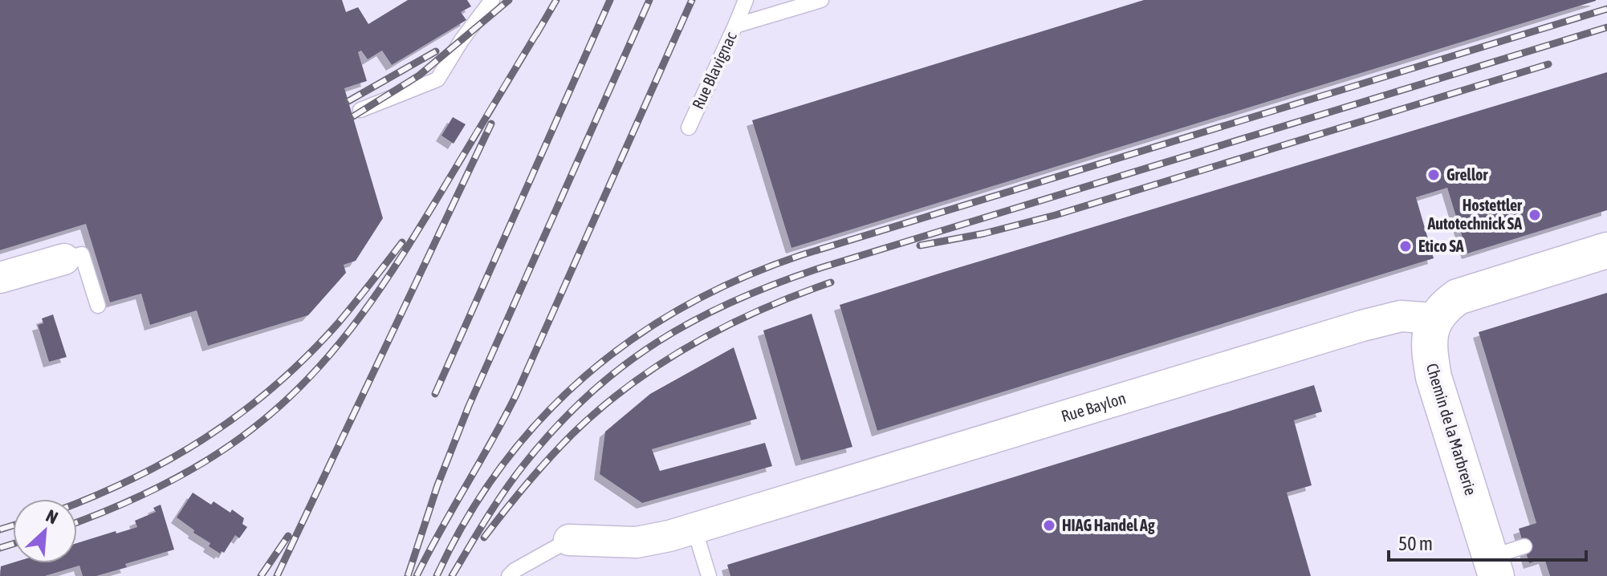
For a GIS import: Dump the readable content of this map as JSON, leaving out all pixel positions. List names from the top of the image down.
{
  "streets": {
    "main road": ["Chemin de la Marbrerie"],
    "street": ["Rue Baylon"],
    "lane": ["Rue Blavignac"]
  },
  "crossings": [
    ["Rue Baylon", "Chemin de la Marbrerie"]
  ],
  "places": [
    "Grellor",
    "Hostettler Autotechnick SA",
    "Etico SA",
    "HIAG Handel Ag"
  ],
  "scale_bar": "50 m",
  "north": "top right"
}
